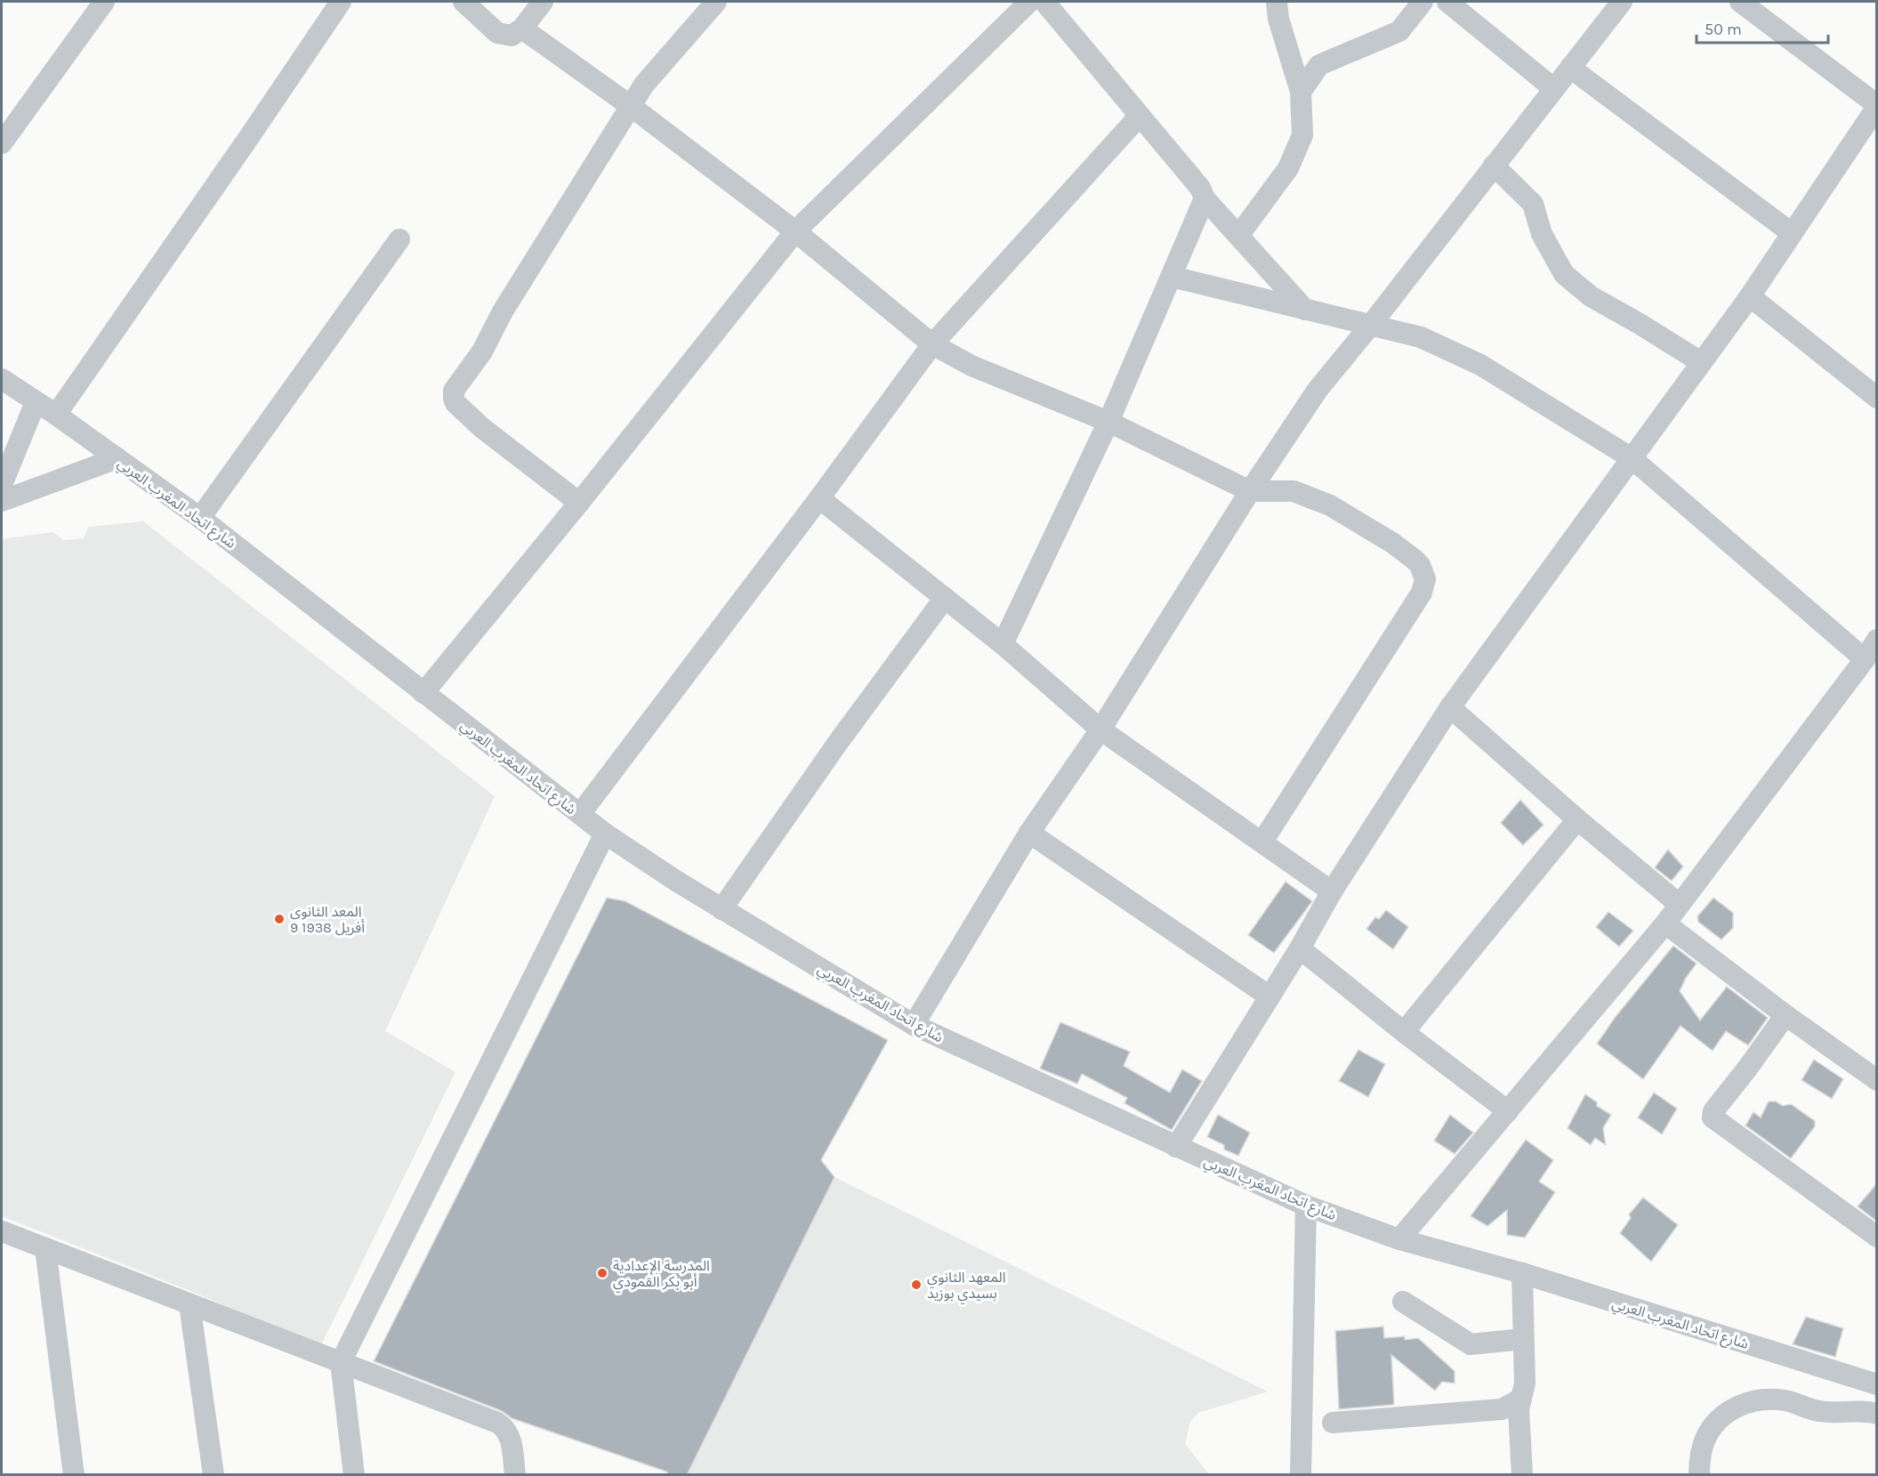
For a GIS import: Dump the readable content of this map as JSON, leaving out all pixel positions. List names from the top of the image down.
{
  "streets": {
    "street": ["شارع اتحاد المغرب العربي"]
  },
  "places": ["المعد الثانوي 9 أفريل 1938", "المدرسة الإعدادية أبو بكر القمودي", "المعهد الثانوي بسيدي بوزيد"],
  "scale_bar": "50 m"
}
